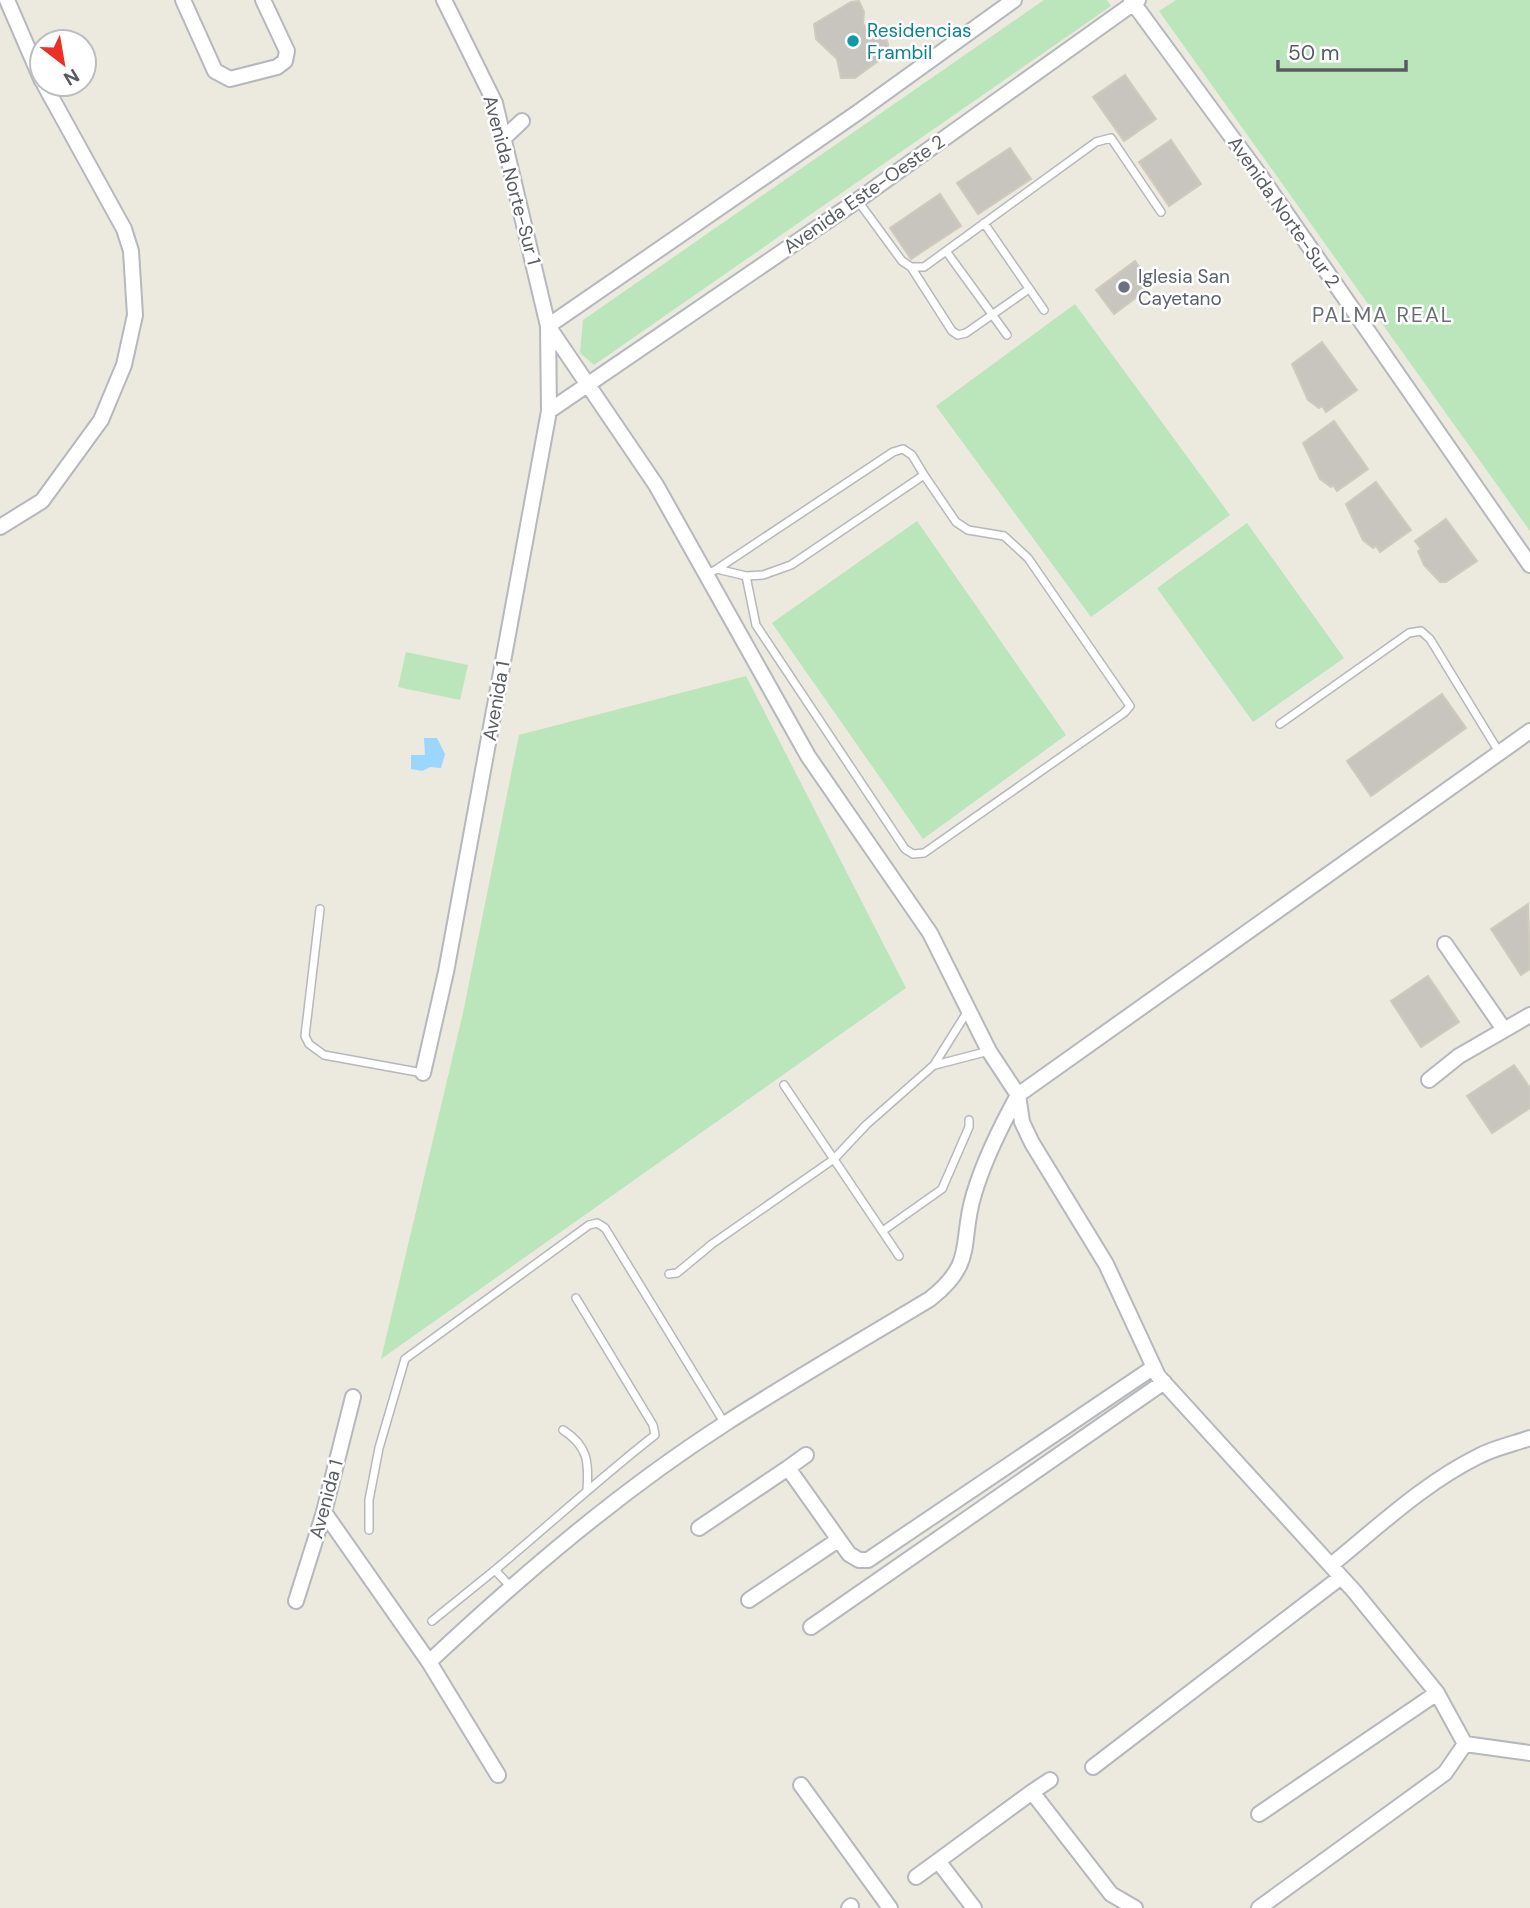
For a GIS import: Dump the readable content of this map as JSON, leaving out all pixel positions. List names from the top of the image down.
{
  "streets": {
    "street": [
      "Avenida Norte-Sur 1",
      "Avenida Este-Oeste 2",
      "Avenida Norte-Sur 2",
      "Avenida 1"
    ]
  },
  "crossings": [
    ["Avenida Norte-Sur 1", "Avenida 1"],
    ["Avenida Este-Oeste 2", "Avenida Norte-Sur 2"],
    ["Avenida Este-Oeste 2", "Avenida 1"]
  ],
  "districts": ["PALMA REAL"],
  "places": ["Residencias Frambil", "Iglesia San Cayetano"],
  "scale_bar": "50 m",
  "north": "bottom right"
}
